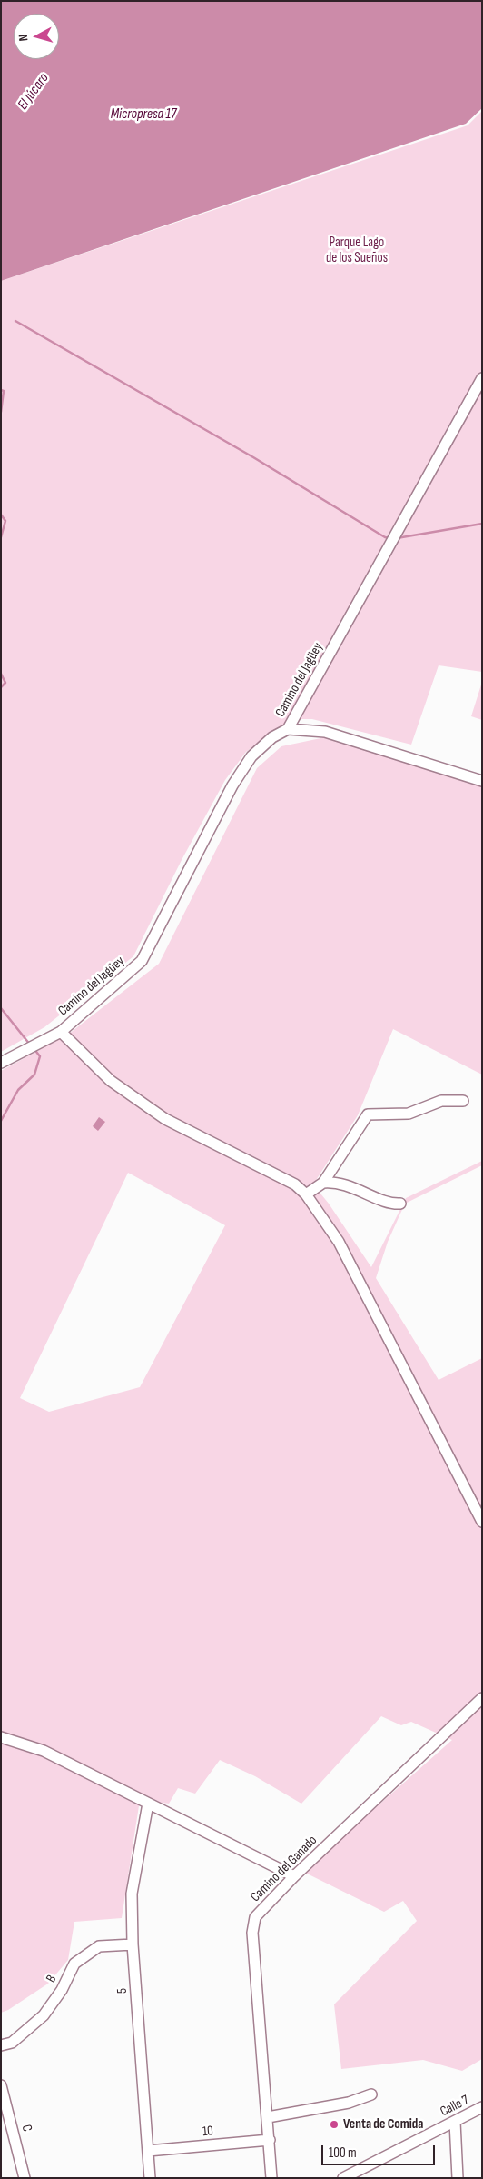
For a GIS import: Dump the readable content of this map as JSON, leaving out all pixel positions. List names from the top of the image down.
{
  "streets": {
    "street": [
      "Camino del Jagüey",
      "Camino del Ganado",
      "B",
      "5",
      "Calle 7",
      "C",
      "10"
    ]
  },
  "crossings": [
    ["Camino del Ganado", "10"],
    ["B", "5"],
    ["5", "10"]
  ],
  "water": ["El Júcaro", "Micropresa 17"],
  "parks": ["Parque Lago de los Sueños"],
  "places": ["Venta de Comida"],
  "scale_bar": "100 m",
  "north": "left"
}
